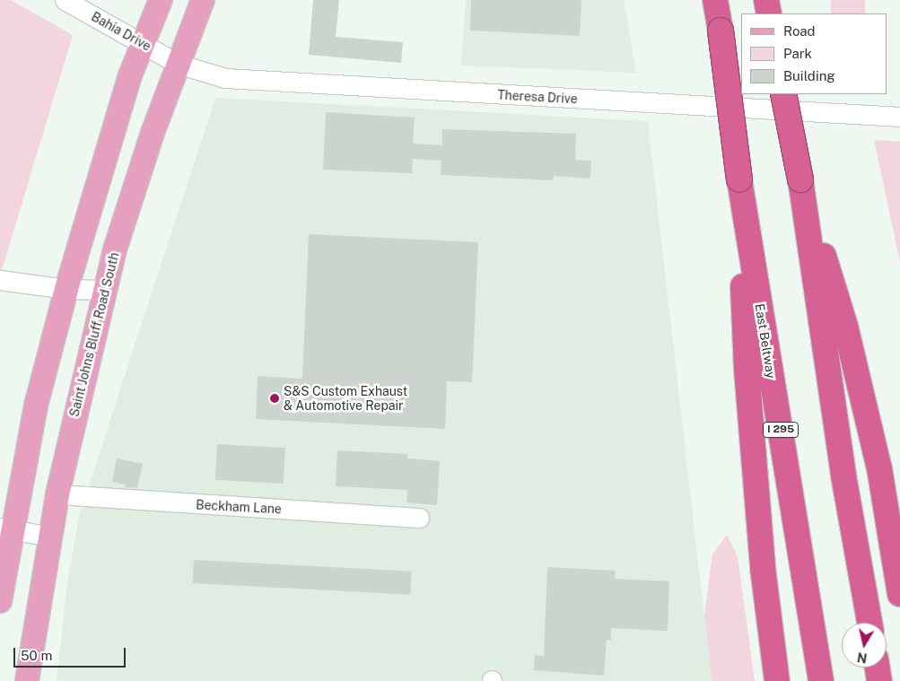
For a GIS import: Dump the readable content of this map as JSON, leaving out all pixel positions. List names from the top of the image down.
{
  "streets": {
    "highway": ["East Beltway", "I 295"],
    "main road": ["Saint Johns Bluff Road South"],
    "street": ["Bahia Drive", "Theresa Drive", "Beckham Lane"]
  },
  "crossings": [
    ["Bahia Drive", "Theresa Drive"],
    ["Bahia Drive", "Saint Johns Bluff Road South"],
    ["Theresa Drive", "Saint Johns Bluff Road South"],
    ["Saint Johns Bluff Road South", "Beckham Lane"]
  ],
  "places": ["S&S Custom Exhaust & Automotive Repair"],
  "legend": ["Road", "Park", "Building"],
  "scale_bar": "50 m",
  "north": "bottom"
}
